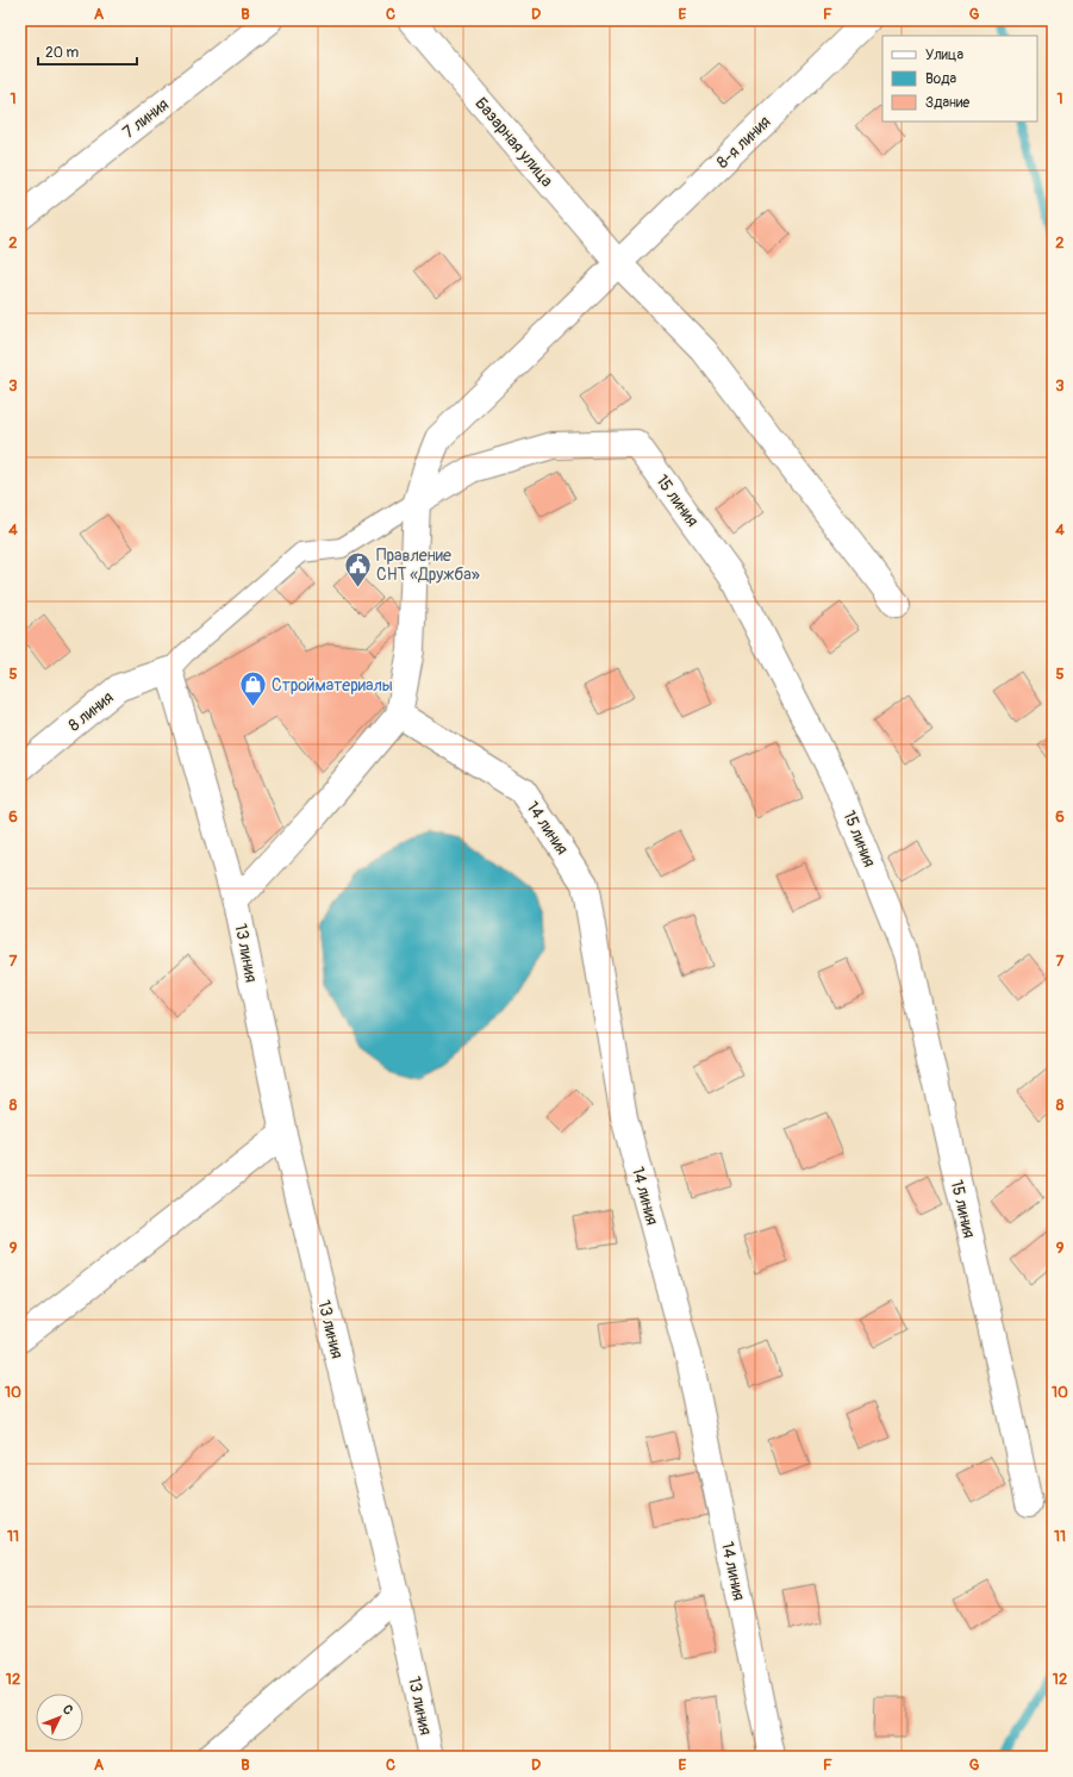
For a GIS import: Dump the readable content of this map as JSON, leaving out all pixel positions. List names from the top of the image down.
{
  "streets": {
    "street": [
      "7 линия",
      "Базарная улица",
      "8-я линия",
      "15 линия",
      "8 линия",
      "14 линия",
      "13 линия"
    ]
  },
  "crossings": [
    ["Базарная улица", "8-я линия"],
    ["8-я линия", "15 линия"],
    ["8-я линия", "14 линия"],
    ["8 линия", "13 линия"]
  ],
  "places": {
    "public building": ["Правление СНТ «Дружба»"],
    "shop": ["Стройматериалы"]
  },
  "legend": ["Улица", "Вода", "Здание"],
  "scale_bar": "20 m",
  "north": "top right",
  "grid": {
    "columns": [
      "A",
      "B",
      "C",
      "D",
      "E",
      "F",
      "G"
    ],
    "rows": [
      "1",
      "2",
      "3",
      "4",
      "5",
      "6",
      "7",
      "8",
      "9",
      "10",
      "11",
      "12"
    ]
  }
}
